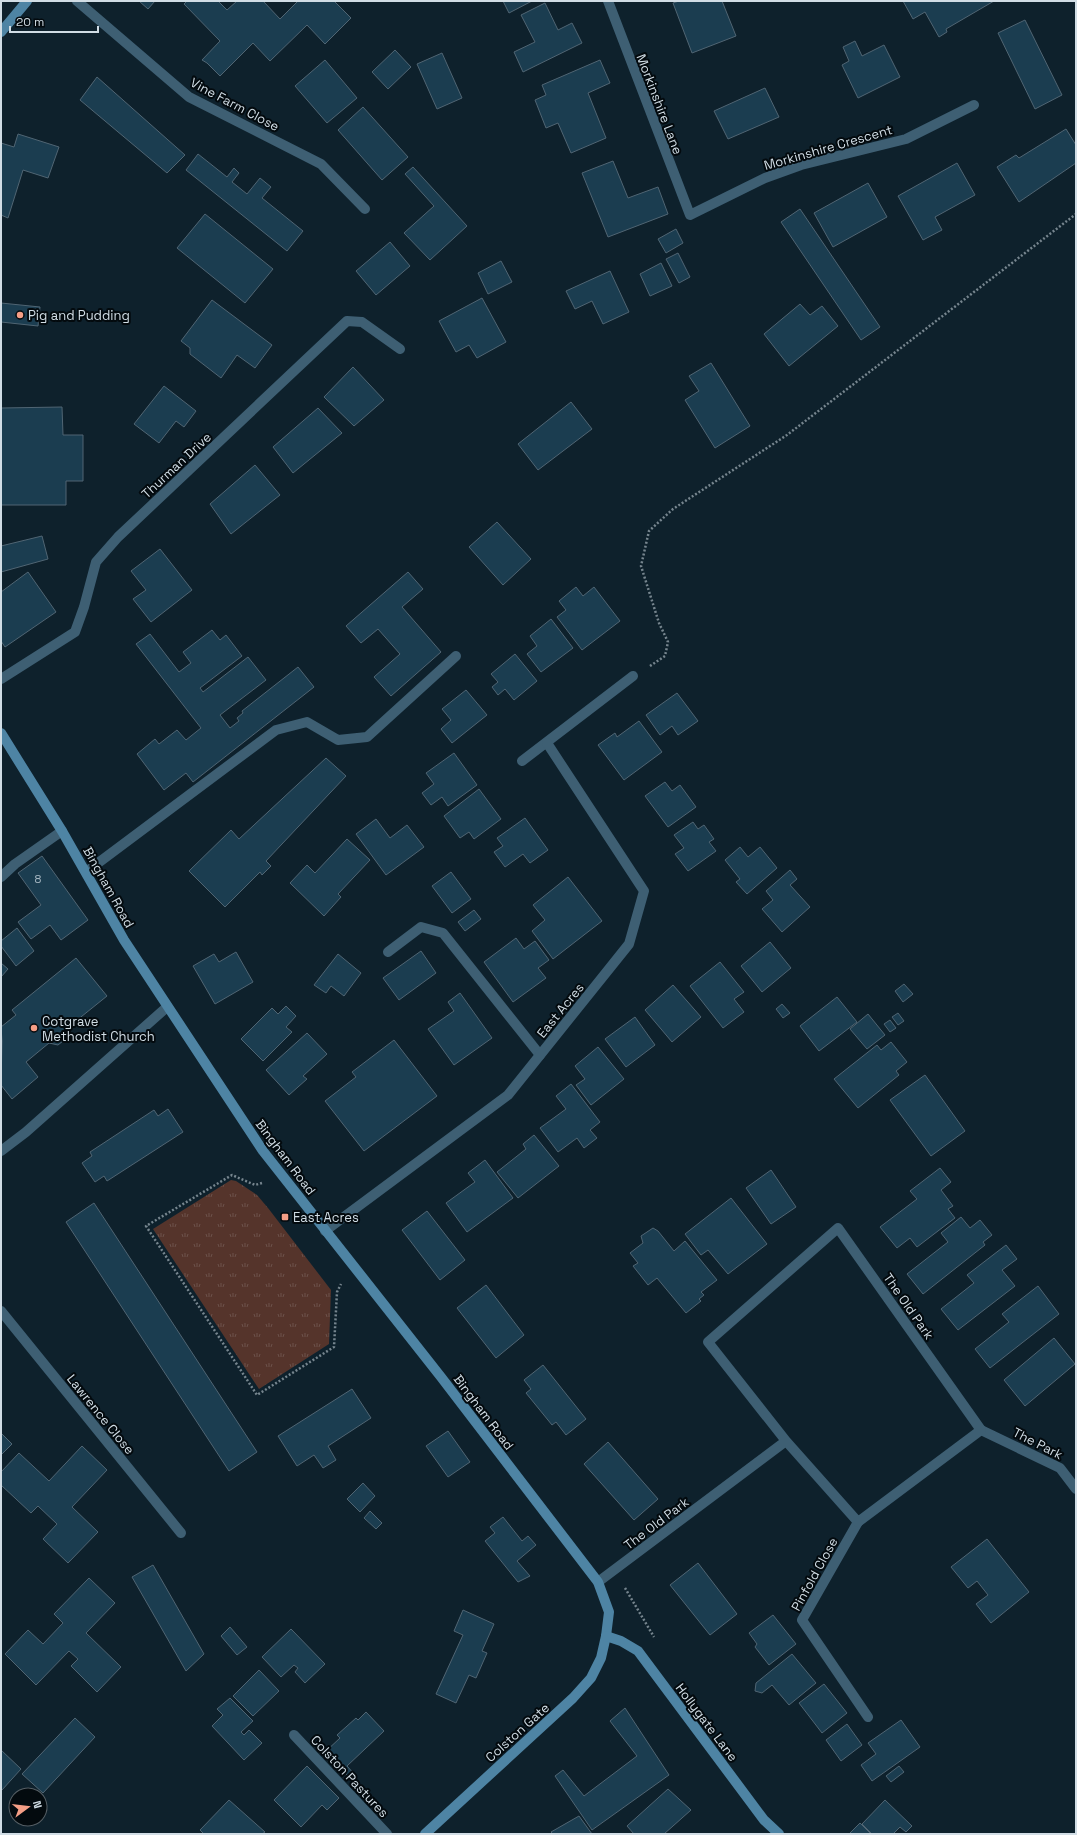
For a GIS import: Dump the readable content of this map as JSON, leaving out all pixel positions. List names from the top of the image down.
{
  "streets": {
    "street": [
      "Vine Farm Close",
      "Morkinshire Lane",
      "Morkinshire Crescent",
      "Thurman Drive",
      "Bingham Road",
      "East Acres",
      "The Old Park",
      "Lawrence Close",
      "The Park",
      "Pinfold Close",
      "Hollygate Lane",
      "Colston Gate",
      "Colston Pastures"
    ]
  },
  "crossings": [
    ["Morkinshire Lane", "Morkinshire Crescent"],
    ["Bingham Road", "East Acres"],
    ["Bingham Road", "The Old Park"],
    ["Bingham Road", "Hollygate Lane"],
    ["Bingham Road", "Colston Gate"],
    ["The Old Park", "The Park"],
    ["The Old Park", "Pinfold Close"],
    ["Hollygate Lane", "Colston Gate"]
  ],
  "places": {
    "other": ["Pig and Pudding", "Cotgrave Methodist Church"],
    "transit": ["East Acres"]
  },
  "house_numbers": ["8"],
  "scale_bar": "20 m",
  "north": "right"
}
